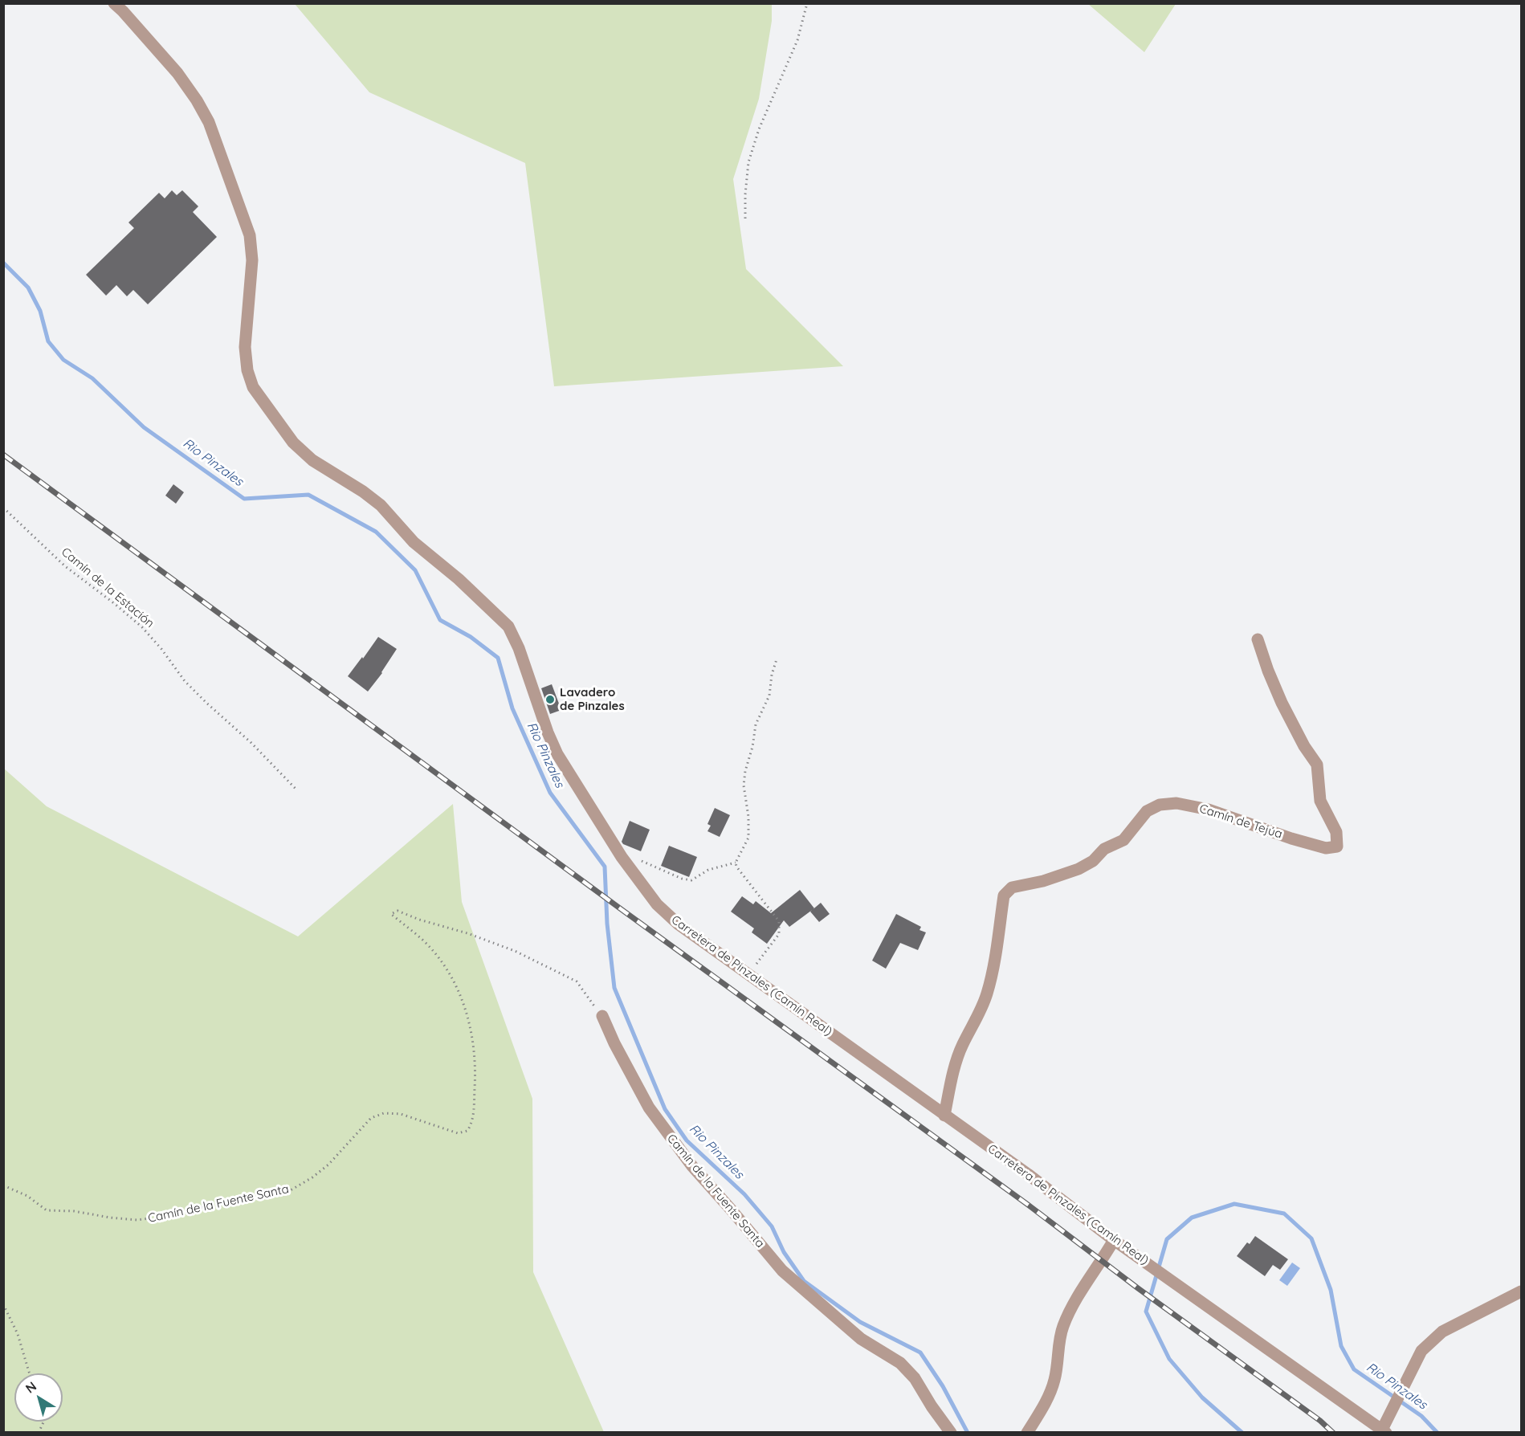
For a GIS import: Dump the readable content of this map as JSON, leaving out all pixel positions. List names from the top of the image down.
{
  "streets": {
    "street": ["Camín de Tejúa", "Carretera de Pinzales (Camín Real)", "Camín de la Fuente Santa"],
    "path": ["Camín de la Estación"]
  },
  "crossings": [
    ["Camín de Tejúa", "Carretera de Pinzales (Camín Real)"]
  ],
  "water": ["Rio Pinzales"],
  "places": ["Lavadero de Pinzales"],
  "north": "top left"
}
